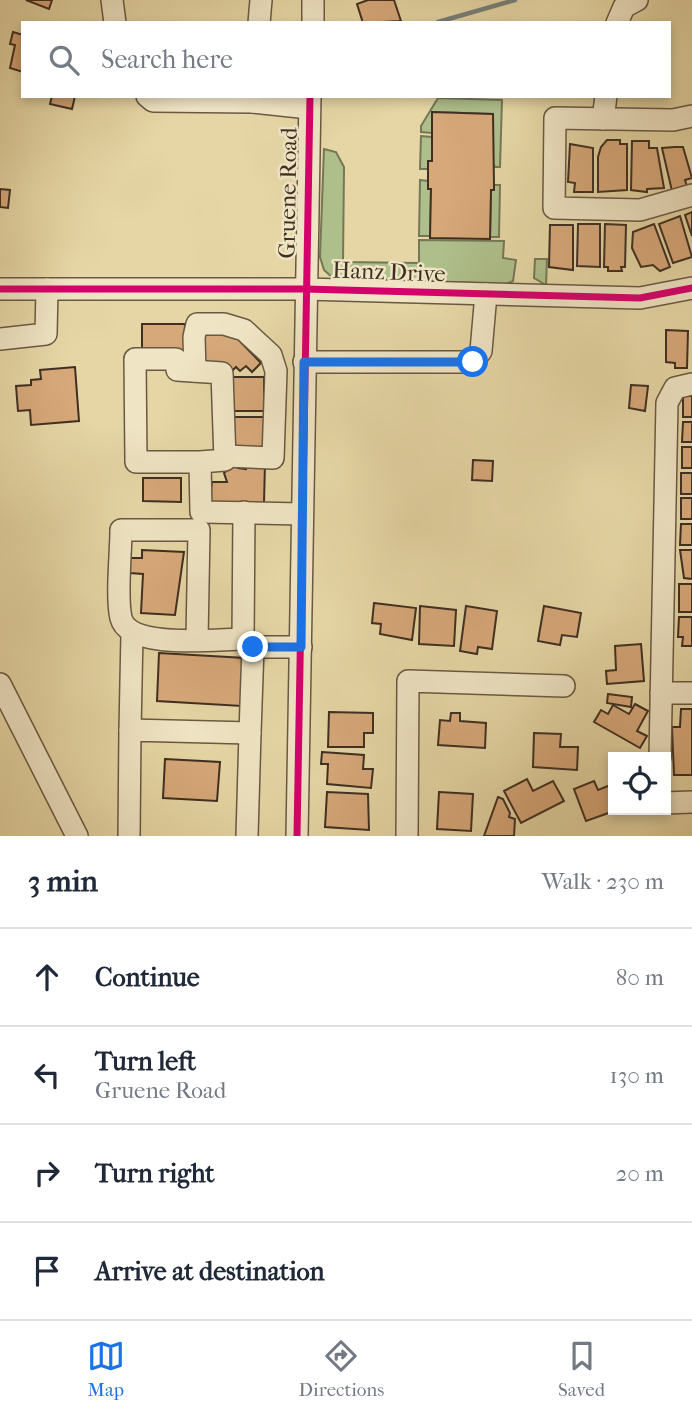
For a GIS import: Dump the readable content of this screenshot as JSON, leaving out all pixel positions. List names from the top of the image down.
{
  "streets": {
    "street": ["Gruene Road", "Hanz Drive"]
  },
  "crossings": [
    ["Gruene Road", "Hanz Drive"]
  ],
  "page": {
    "search": "Search here",
    "heading": ["3 min", "Walk · 230 m"],
    "list": [
      ["Continue", "80 m"],
      ["Turn left", "Gruene Road", "130 m"],
      ["Turn right", "20 m"],
      "Arrive at destination"
    ],
    "nav": ["Map", "Directions", "Saved"]
  }
}
